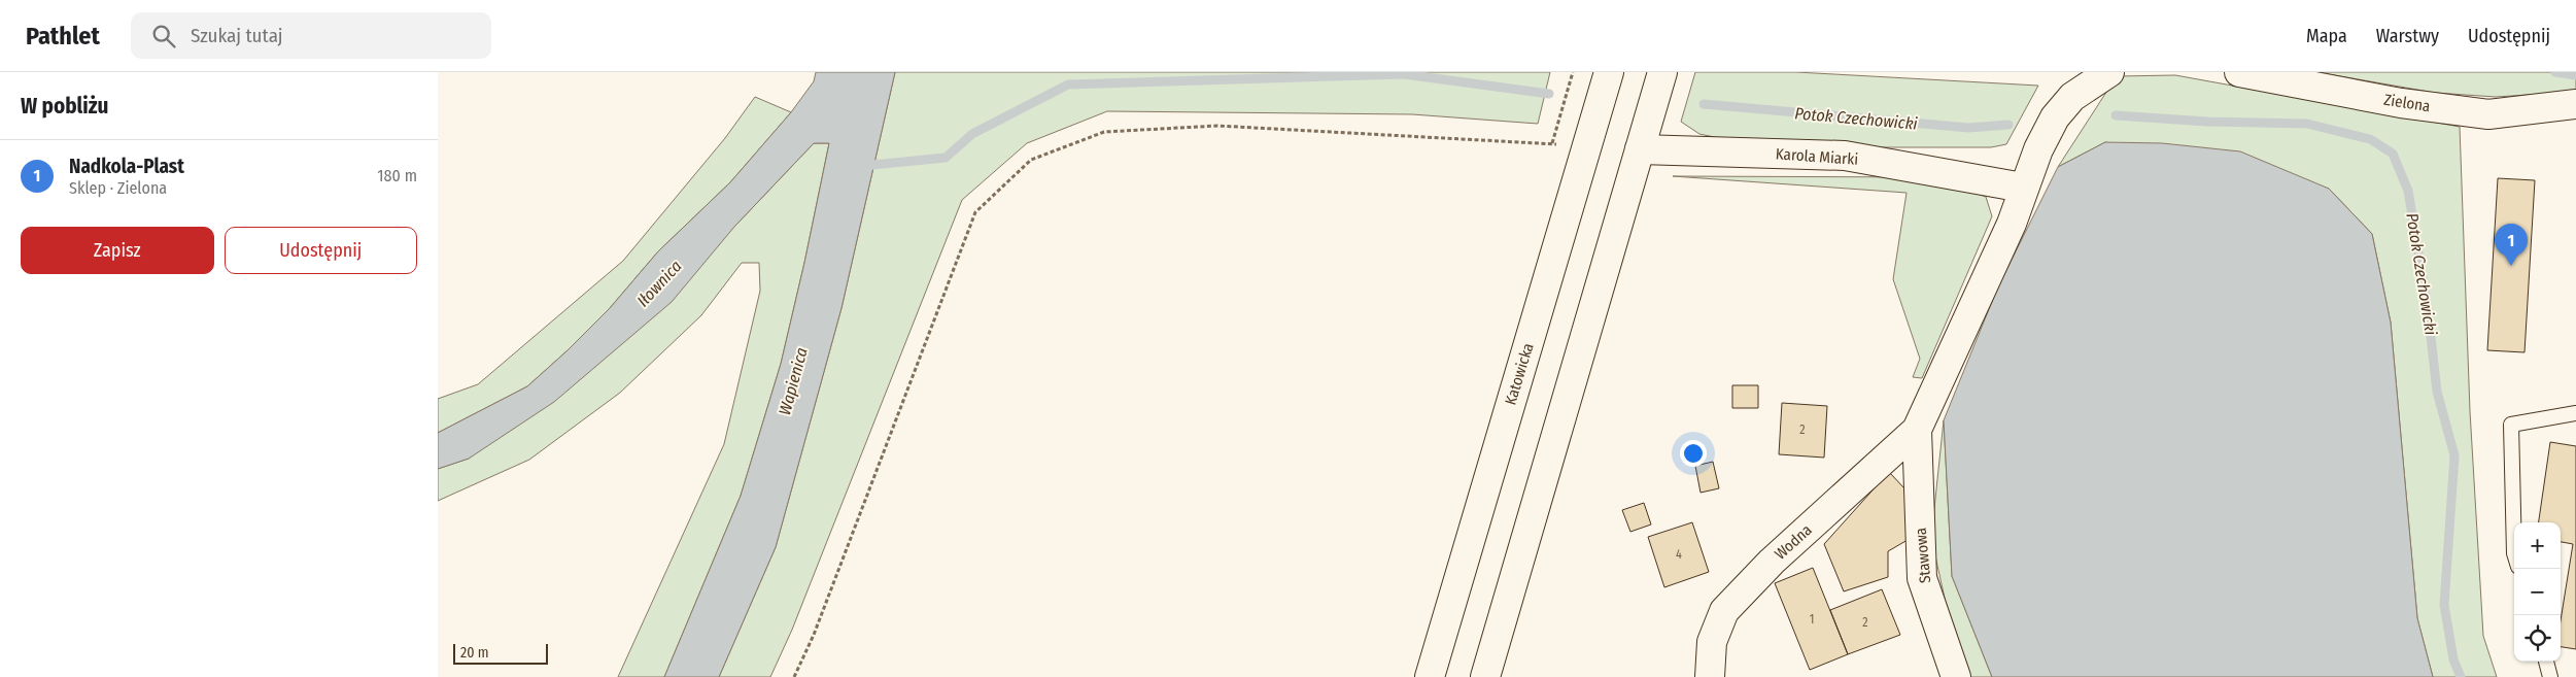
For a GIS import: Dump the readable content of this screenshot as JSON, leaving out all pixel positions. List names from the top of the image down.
{
  "streets": {
    "street": [
      "Zielona",
      "Karola Miarki",
      "Katowicka",
      "Wodna",
      "Stawowa"
    ]
  },
  "crossings": [
    ["Wodna", "Stawowa"]
  ],
  "water": ["Potok Czechowicki", "Iłownica", "Wapienica"],
  "house_numbers": [
    "2",
    "4",
    "1",
    "2"
  ],
  "scale_bar": "20 m",
  "page": {
    "header": "Pathlet",
    "search": "Szukaj tutaj",
    "nav": ["Mapa", "Warstwy", "Udostępnij"],
    "heading": "W pobliżu",
    "list": [
      {
        "mark": "1",
        "name": "Nadkola-Plast",
        "note": "Sklep · Zielona",
        "value": "180 m"
      }
    ],
    "buttons": ["Zapisz", "Udostępnij"],
    "pins": "1",
    "map_buttons": ["+", "−"],
    "scale": "20 m"
  }
}
